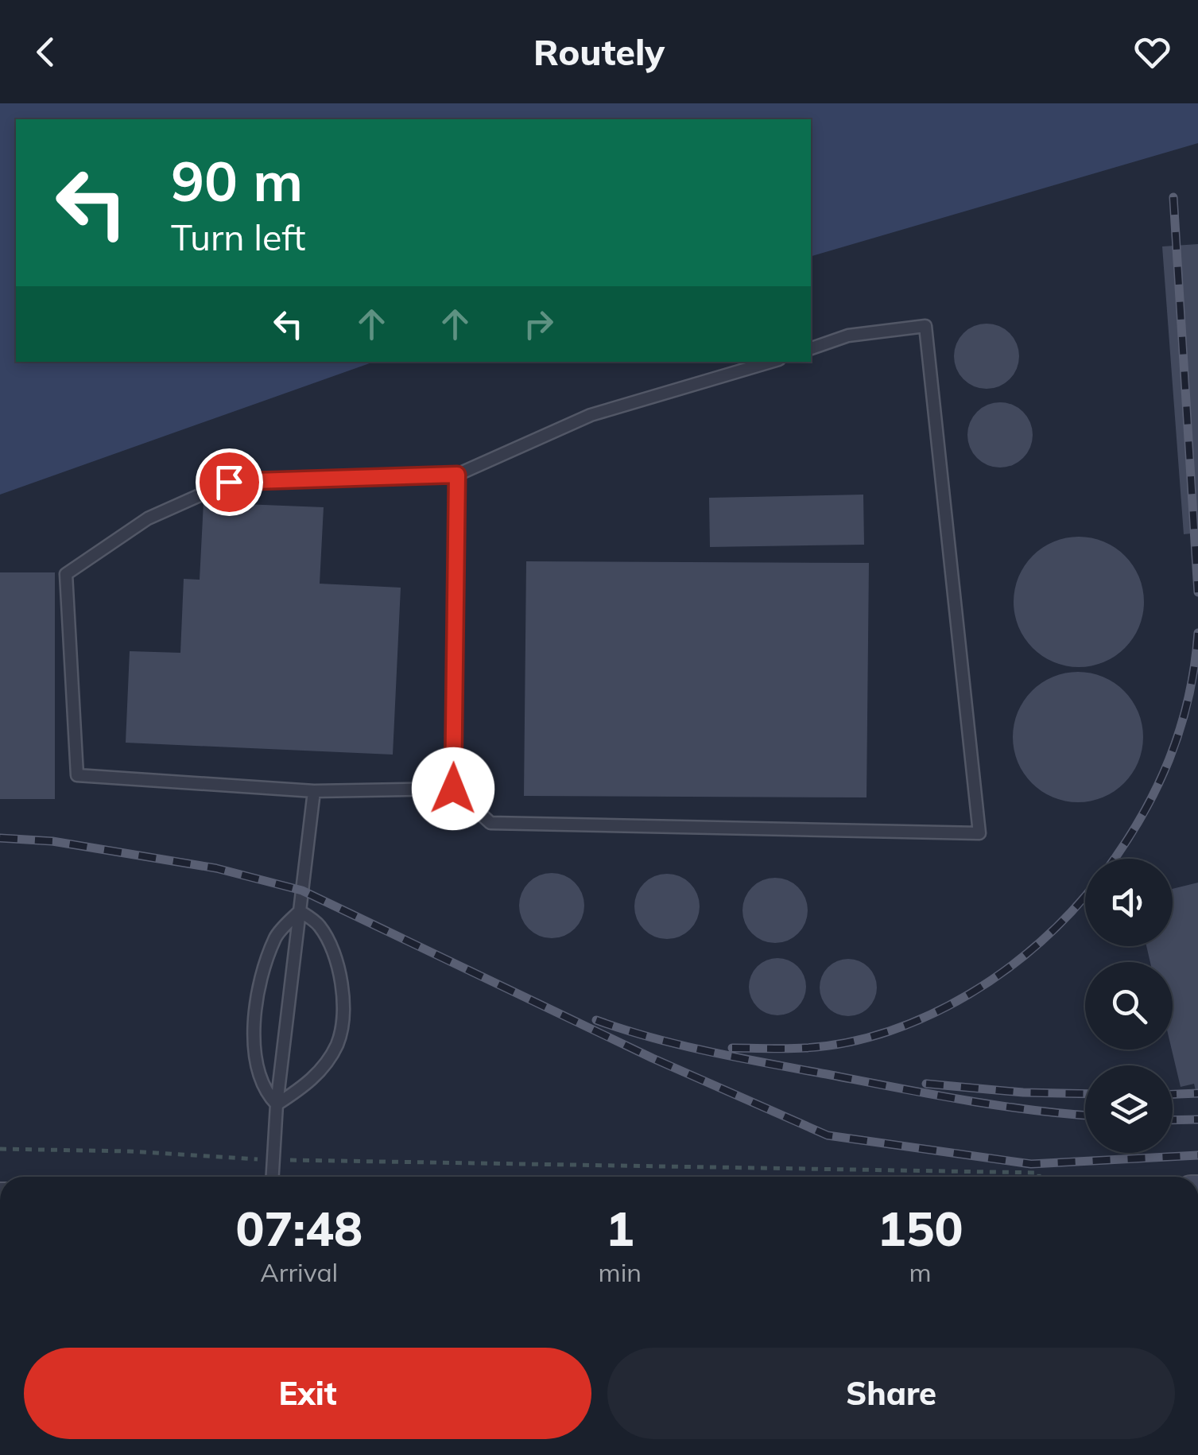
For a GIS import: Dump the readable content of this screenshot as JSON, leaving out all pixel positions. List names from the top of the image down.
{
  "page": {
    "header": "Routely",
    "turn": ["90 m", "Turn left"],
    "eta": [
      "07:48",
      "Arrival",
      "1",
      "min",
      "150",
      "m"
    ],
    "buttons": ["Exit", "Share"]
  }
}
